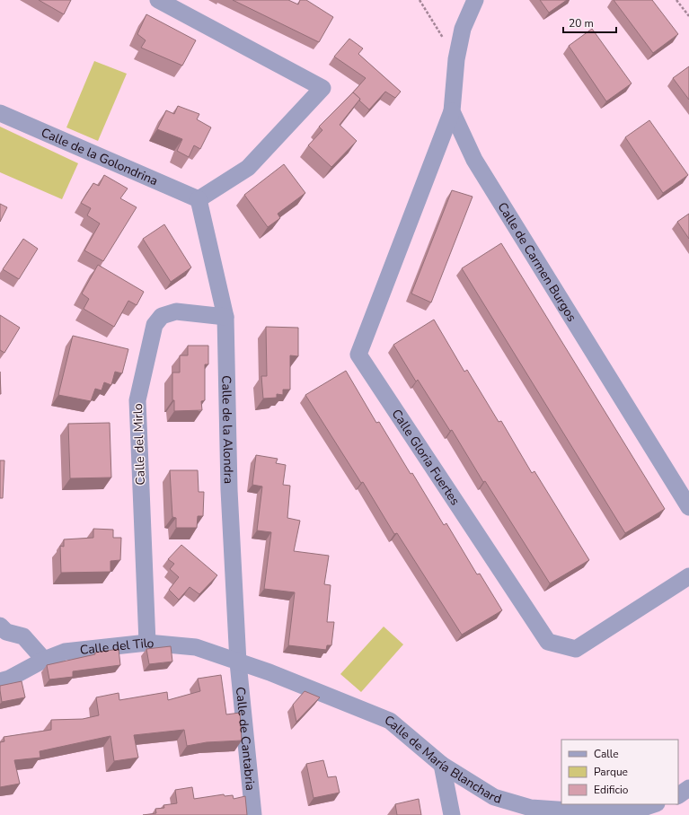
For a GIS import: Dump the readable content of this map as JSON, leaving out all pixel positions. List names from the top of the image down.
{
  "streets": {
    "street": [
      "Calle de la Golondrina",
      "Calle de Carmen Burgos",
      "Calle de la Alondra",
      "Calle del Mirlo",
      "Calle Gloria Fuertes",
      "Calle del Tilo",
      "Calle de Cantabria",
      "Calle de María Blanchard"
    ]
  },
  "crossings": [
    ["Calle de la Golondrina", "Calle de la Alondra"],
    ["Calle de Carmen Burgos", "Calle Gloria Fuertes"],
    ["Calle de la Alondra", "Calle del Mirlo"],
    ["Calle de la Alondra", "Calle del Tilo"],
    ["Calle de la Alondra", "Calle de Cantabria"],
    ["Calle de la Alondra", "Calle de María Blanchard"],
    ["Calle del Mirlo", "Calle del Tilo"],
    ["Calle del Tilo", "Calle de Cantabria"],
    ["Calle del Tilo", "Calle de María Blanchard"],
    ["Calle de Cantabria", "Calle de María Blanchard"]
  ],
  "legend": ["Calle", "Parque", "Edificio"],
  "scale_bar": "20 m"
}
